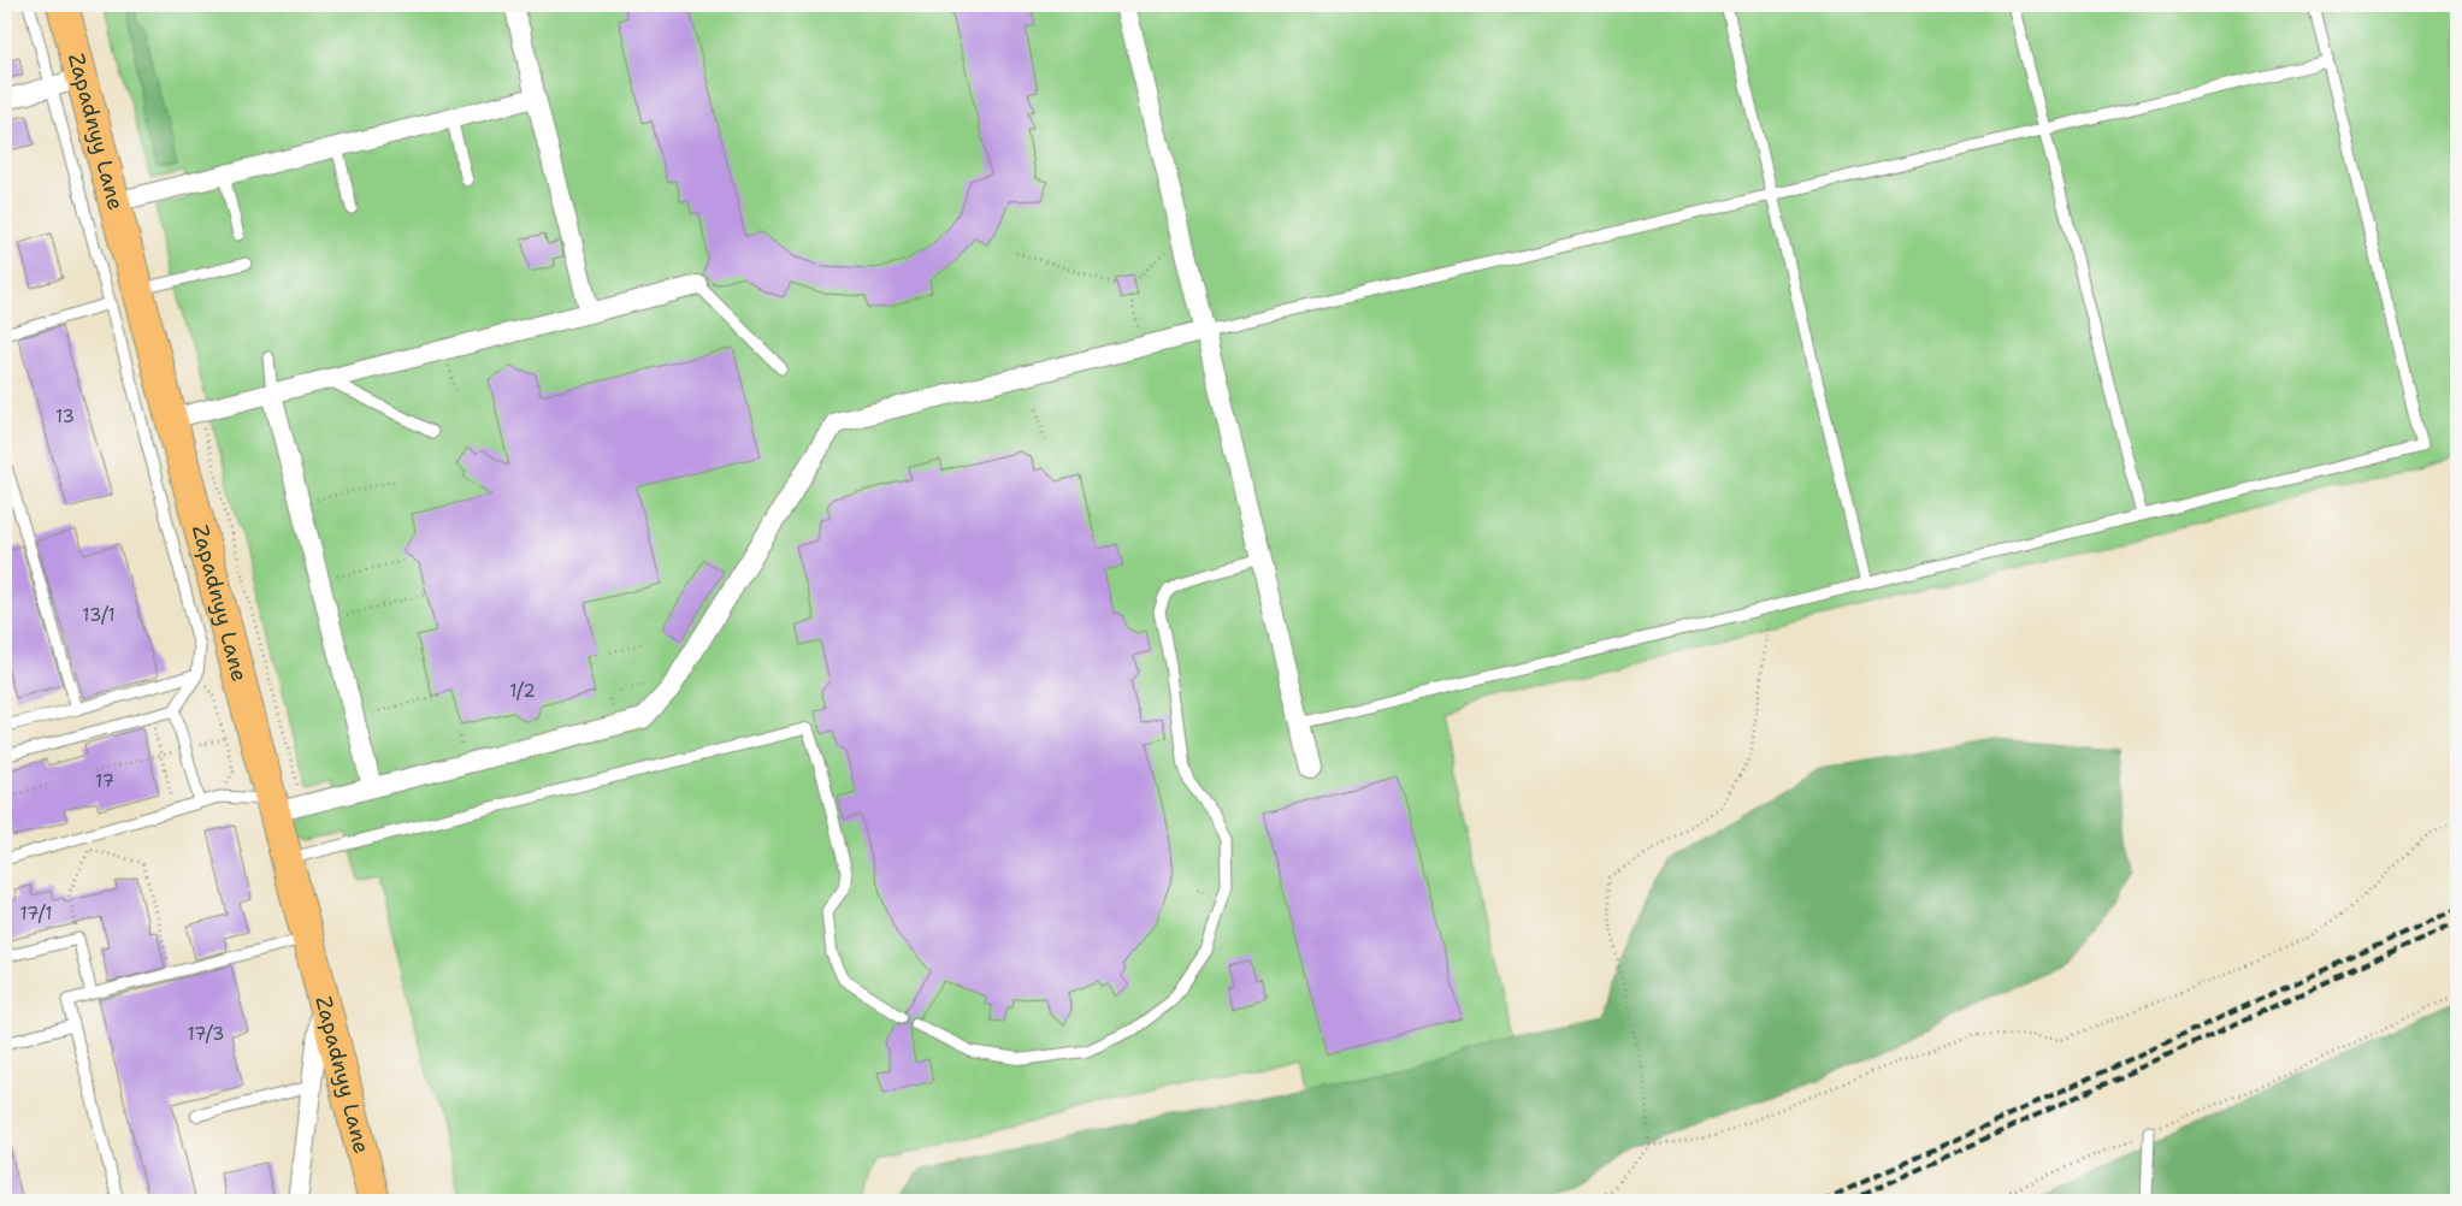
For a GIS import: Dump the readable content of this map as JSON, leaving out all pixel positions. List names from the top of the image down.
{
  "streets": {
    "main road": ["Zapadnyy Lane"]
  },
  "house_numbers": [
    "13",
    "13/1",
    "1/2",
    "17",
    "17/1",
    "17/3"
  ]
}
